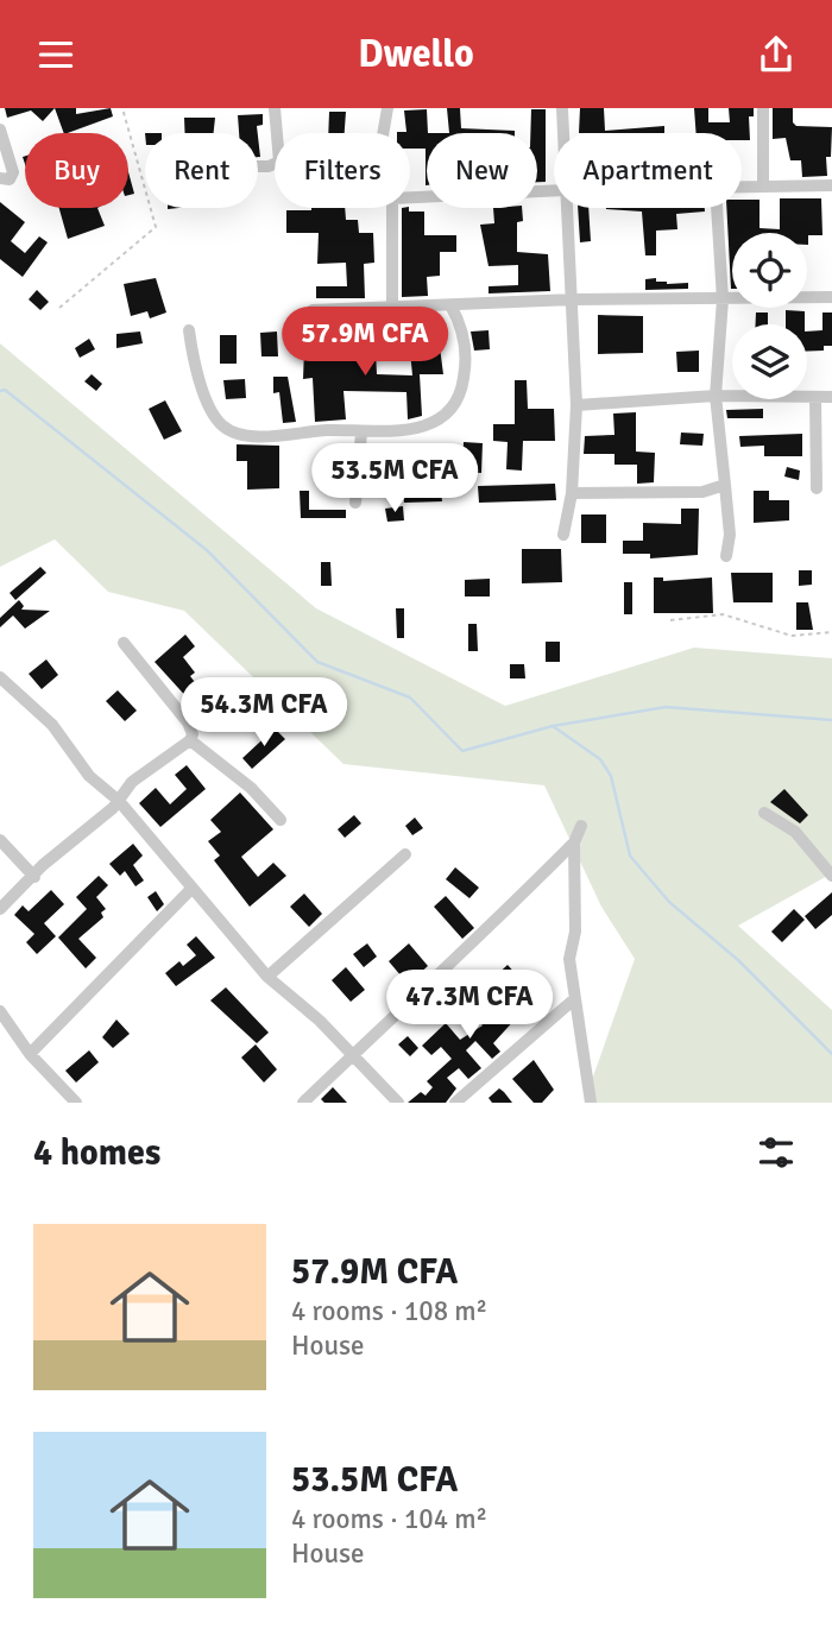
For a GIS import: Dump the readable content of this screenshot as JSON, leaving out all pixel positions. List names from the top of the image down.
{
  "page": {
    "header": "Dwello",
    "chip": [
      "Buy",
      "Rent",
      "Filters",
      "New",
      "Apartment"
    ],
    "price": [
      "57.9M CFA",
      "53.5M CFA",
      "54.3M CFA",
      "47.3M CFA"
    ],
    "heading": "4 homes",
    "list": [
      {
        "name": "57.9M CFA",
        "note": "4 rooms · 108 m² · House"
      },
      {
        "name": "53.5M CFA",
        "note": "4 rooms · 104 m² · House"
      }
    ]
  }
}
